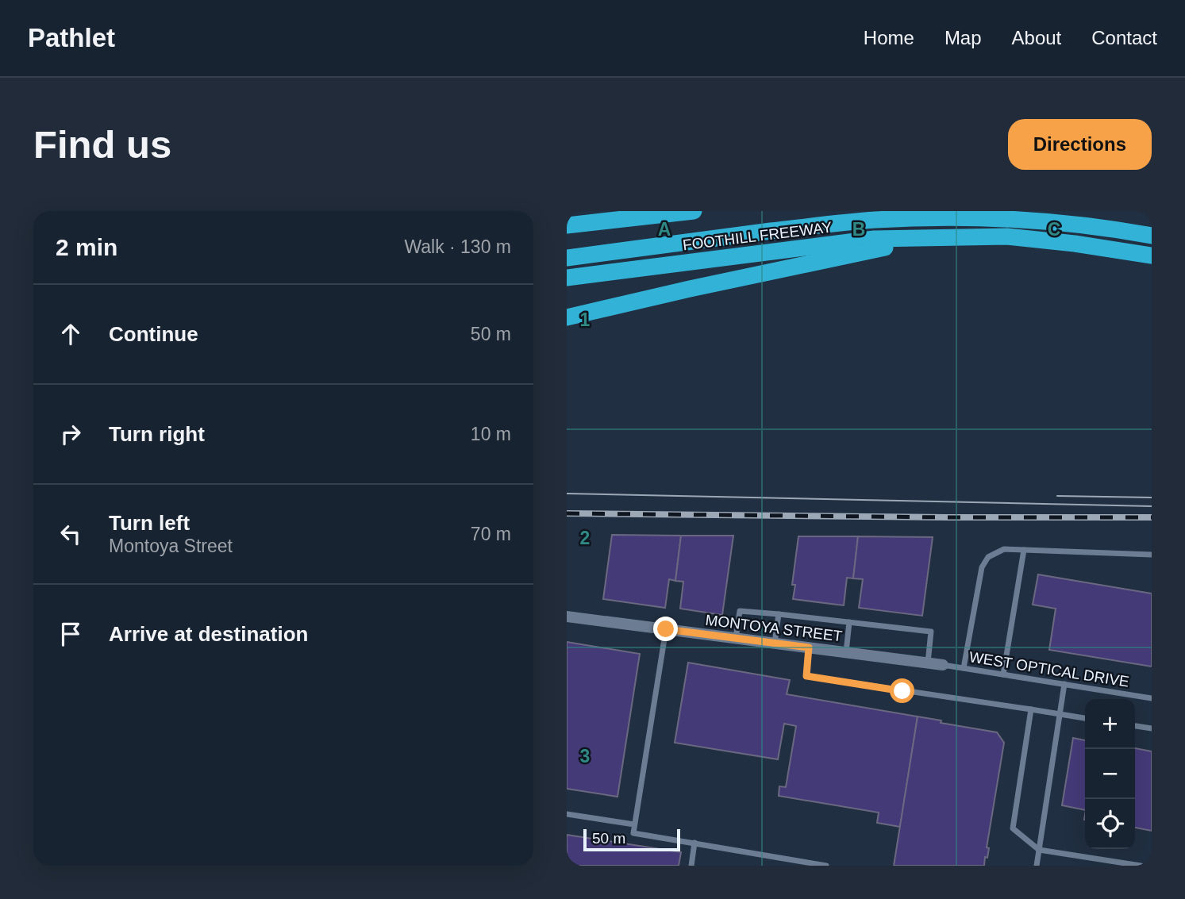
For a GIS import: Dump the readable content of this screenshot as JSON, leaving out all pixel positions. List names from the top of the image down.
{
  "streets": {
    "highway": ["FOOTHILL FREEWAY"],
    "street": ["MONTOYA STREET"],
    "lane": ["WEST OPTICAL DRIVE"]
  },
  "crossings": [
    ["MONTOYA STREET", "WEST OPTICAL DRIVE"]
  ],
  "scale_bar": "50 m",
  "page": {
    "header": "Pathlet",
    "nav": [
      "Home",
      "Map",
      "About",
      "Contact"
    ],
    "buttons": "Directions",
    "title": "Find us",
    "heading": ["2 min", "Walk · 130 m"],
    "list": [
      ["Continue", "50 m"],
      ["Turn right", "10 m"],
      ["Turn left", "Montoya Street", "70 m"],
      "Arrive at destination"
    ],
    "map_buttons": ["+", "−"],
    "scale": "50 m"
  },
  "grid": {
    "columns": ["A", "B", "C"],
    "rows": ["1", "2", "3"]
  }
}
